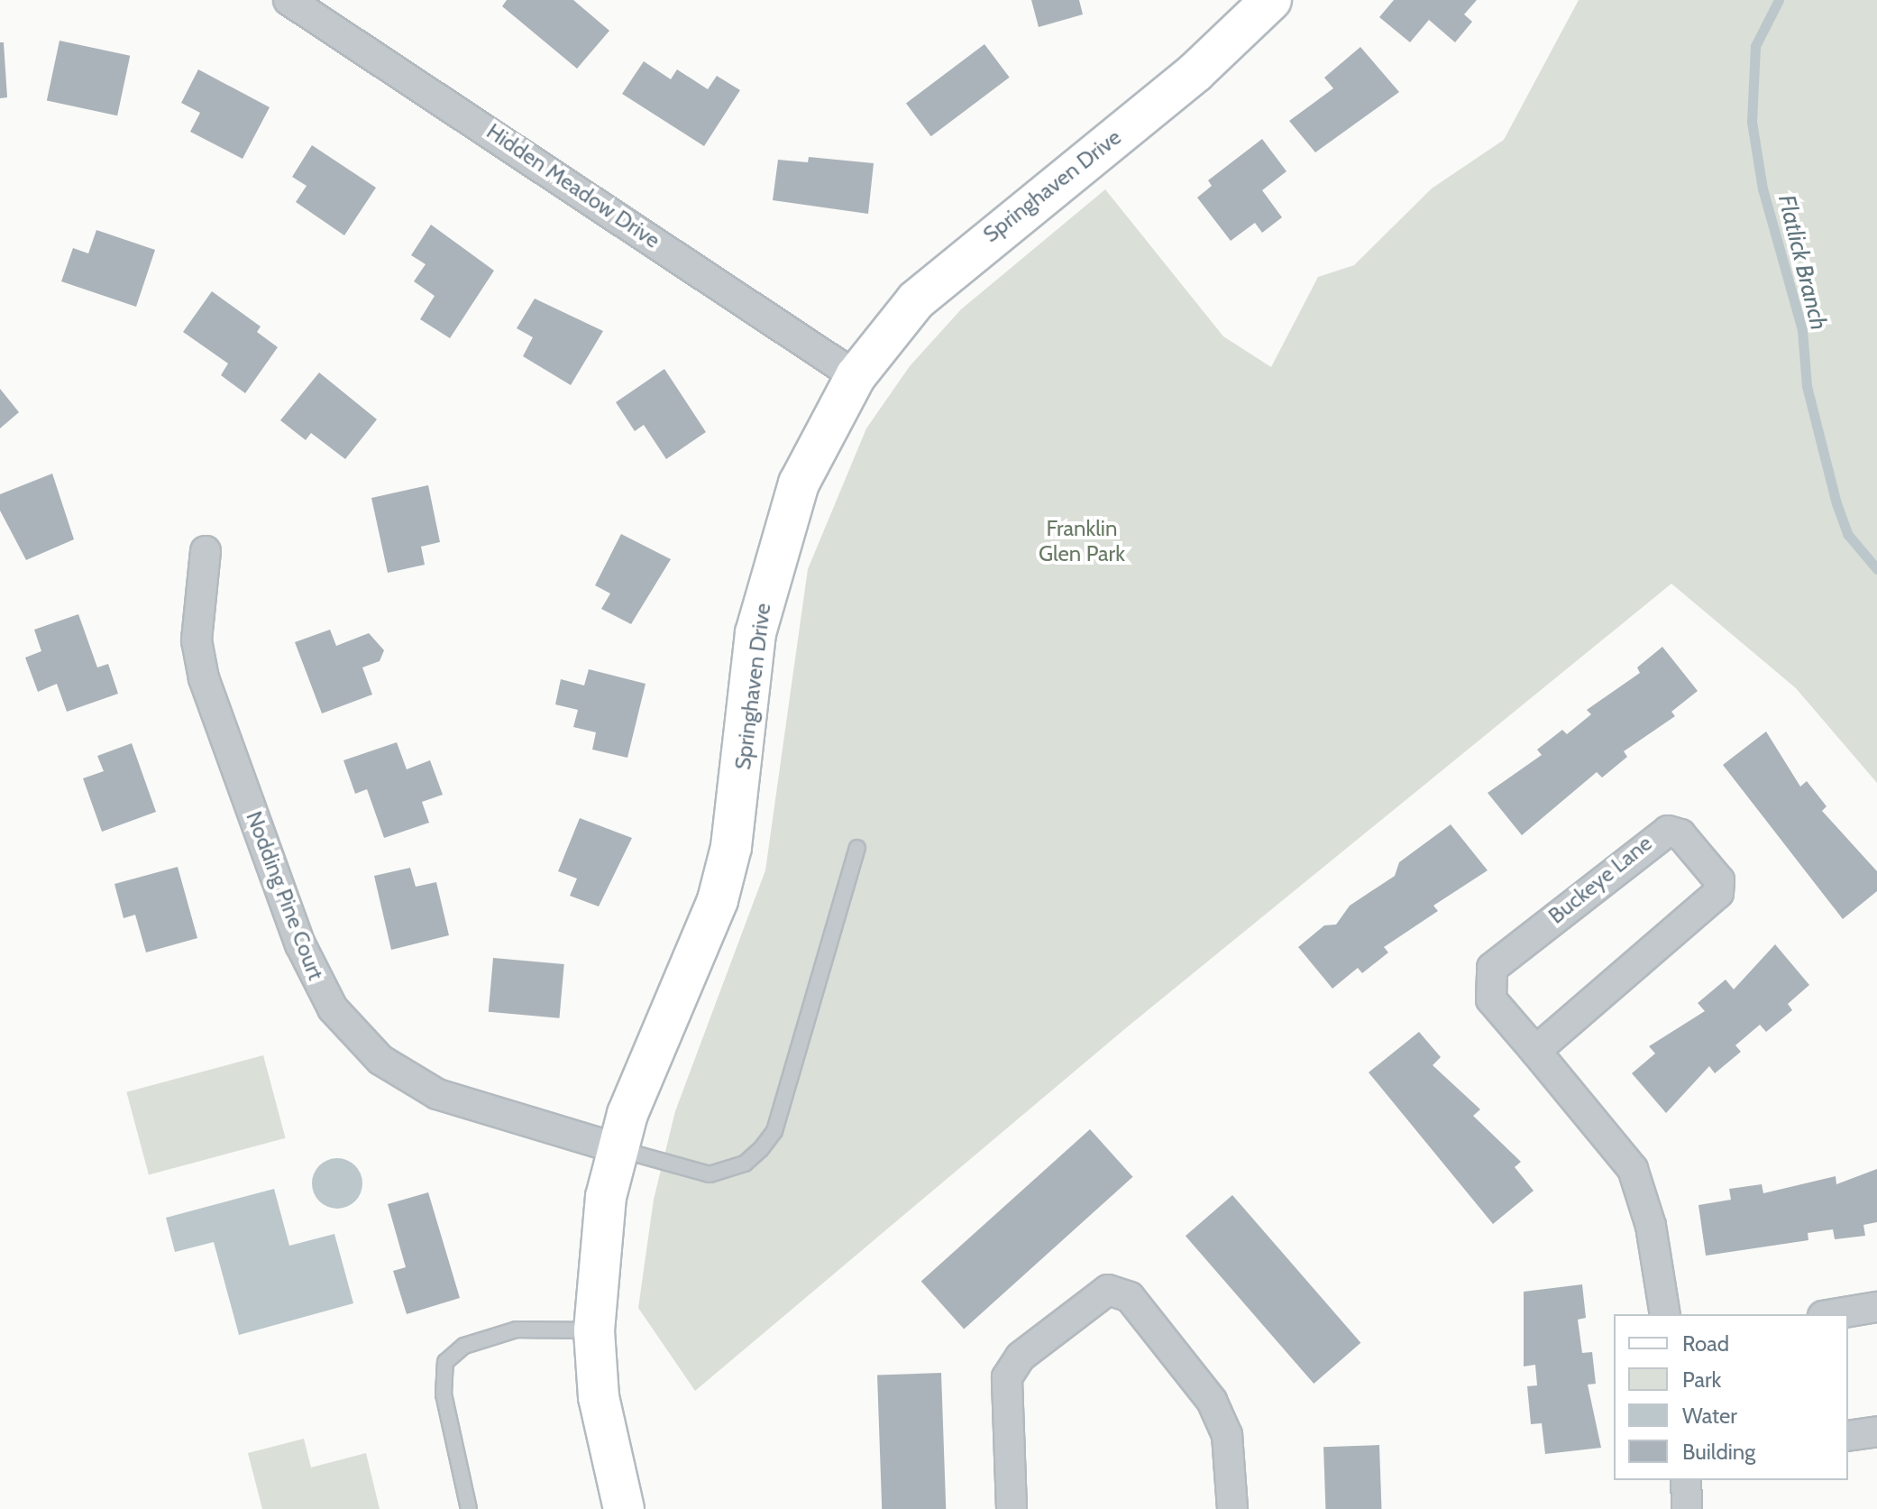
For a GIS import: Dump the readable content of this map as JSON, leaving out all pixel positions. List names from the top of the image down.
{
  "streets": {
    "street": [
      "Hidden Meadow Drive",
      "Springhaven Drive",
      "Buckeye Lane",
      "Nodding Pine Court"
    ]
  },
  "crossings": [
    ["Hidden Meadow Drive", "Springhaven Drive"],
    ["Springhaven Drive", "Nodding Pine Court"]
  ],
  "water": ["Flatlick Branch"],
  "parks": ["Franklin Glen Park"],
  "legend": [
    "Road",
    "Park",
    "Water",
    "Building"
  ]
}
